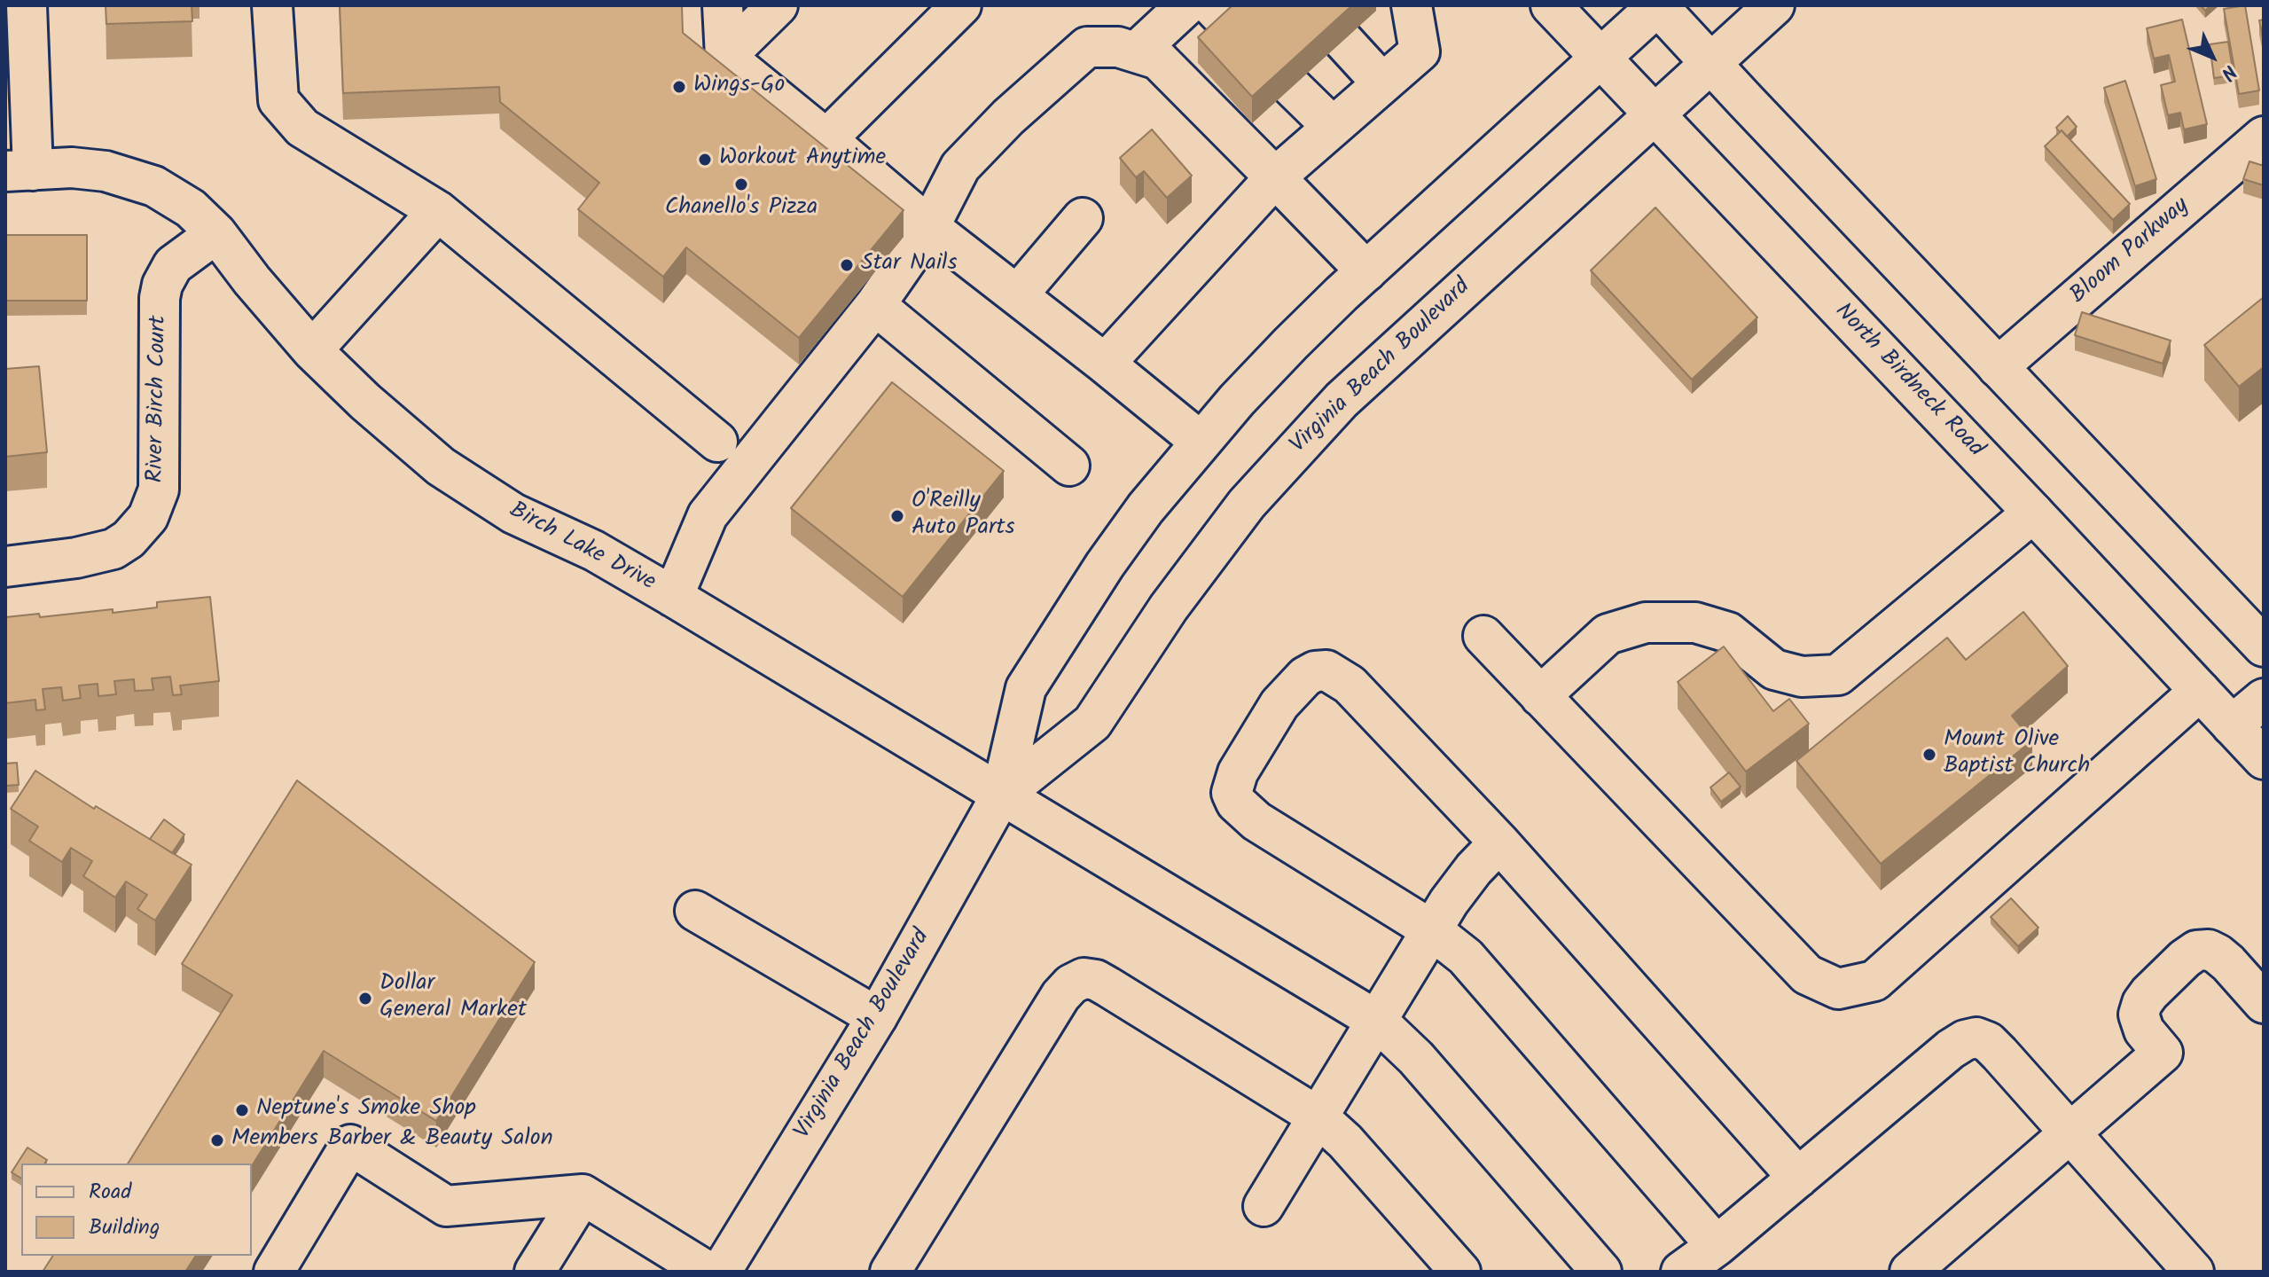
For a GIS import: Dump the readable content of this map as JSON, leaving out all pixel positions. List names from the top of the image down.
{
  "streets": {
    "main road": [
      "Bloom Parkway",
      "Virginia Beach Boulevard",
      "North Birdneck Road",
      "River Birch Court",
      "Birch Lake Drive"
    ]
  },
  "crossings": [
    ["Virginia Beach Boulevard", "North Birdneck Road"],
    ["Virginia Beach Boulevard", "Birch Lake Drive"],
    ["River Birch Court", "Birch Lake Drive"]
  ],
  "places": [
    "Wings-Go",
    "Workout Anytime",
    "Chanello's Pizza",
    "Star Nails",
    "O'Reilly Auto Parts",
    "Mount Olive Baptist Church",
    "Dollar General Market",
    "Neptune's Smoke Shop",
    "Members Barber & Beauty Salon"
  ],
  "legend": ["Road", "Building"],
  "north": "bottom right"
}
